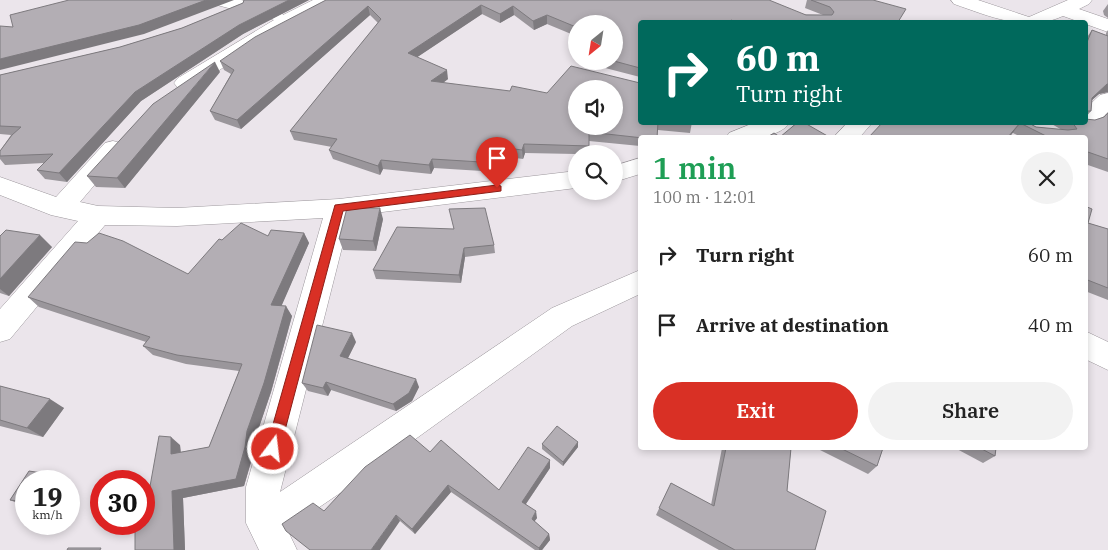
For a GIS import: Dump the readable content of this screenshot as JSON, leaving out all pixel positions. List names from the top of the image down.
{
  "north": "bottom left",
  "page": {
    "turn": ["60 m", "Turn right"],
    "heading": ["1 min", "100 m · 12:01"],
    "list": [
      {
        "name": "Turn right",
        "value": "60 m"
      },
      {
        "name": "Arrive at destination",
        "value": "40 m"
      }
    ],
    "buttons": ["Exit", "Share"],
    "speed": "19 km/h",
    "limit": "30"
  }
}
